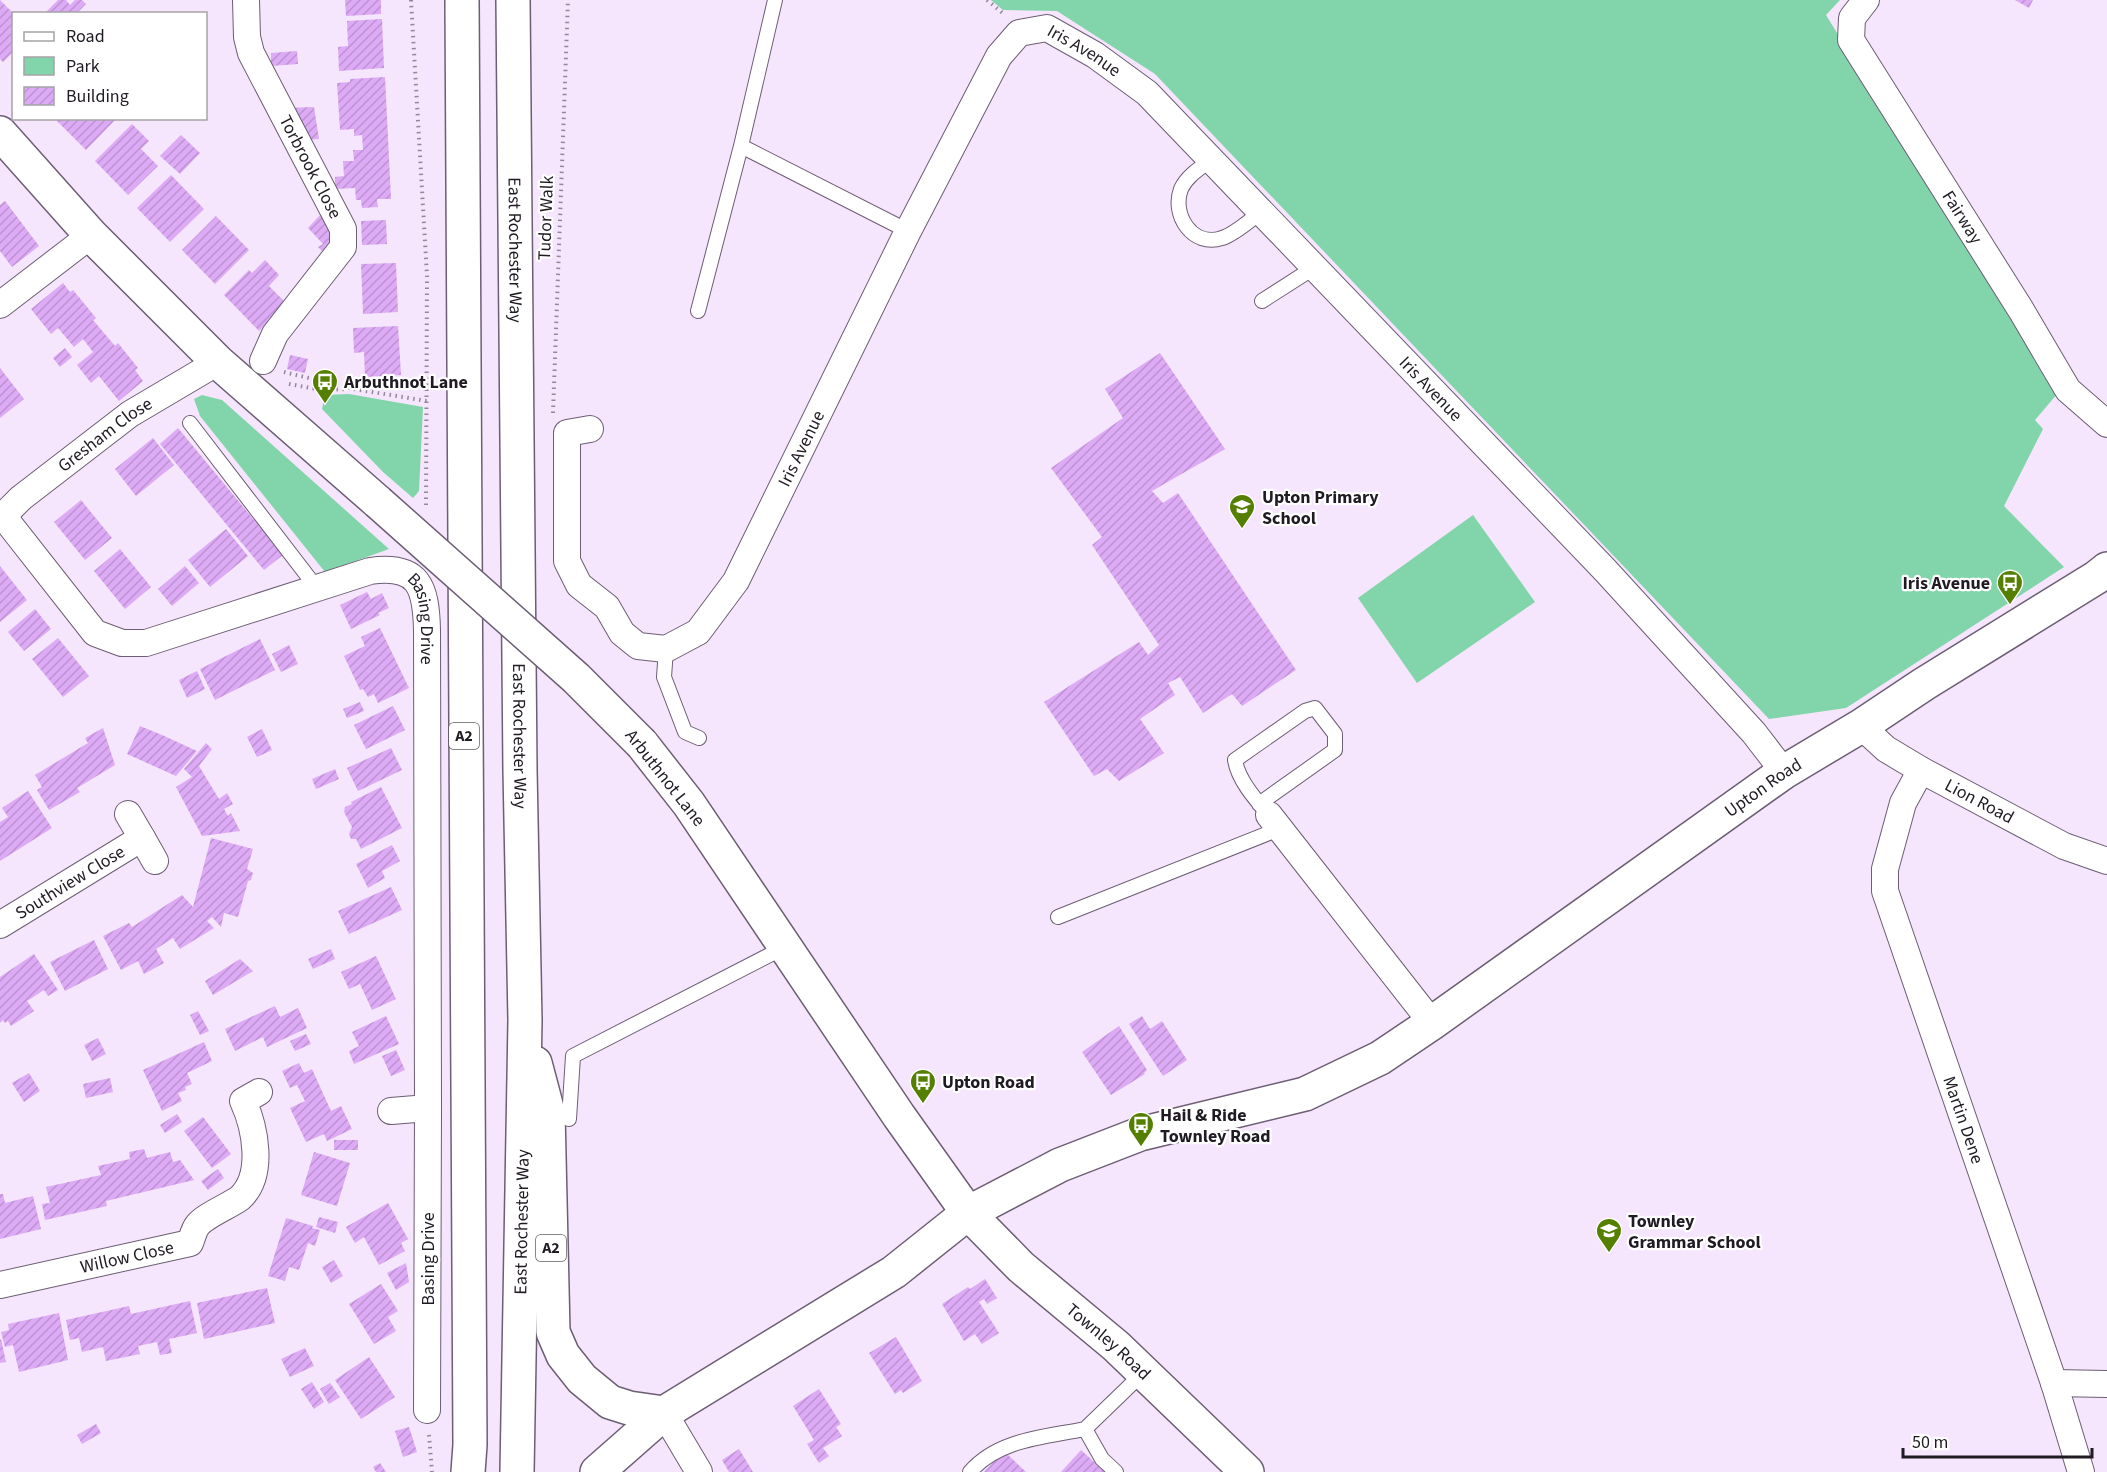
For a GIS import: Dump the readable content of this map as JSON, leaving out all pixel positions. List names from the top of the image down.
{
  "streets": {
    "main road": [
      "East Rochester Way",
      "A2",
      "Arbuthnot Lane",
      "Upton Road",
      "Townley Road"
    ],
    "street": [
      "Iris Avenue",
      "Torbrook Close",
      "Fairway",
      "Gresham Close",
      "Basing Drive",
      "Lion Road",
      "Southview Close",
      "Martin Dene",
      "Willow Close"
    ],
    "path": ["Tudor Walk"]
  },
  "crossings": [
    ["Iris Avenue", "Upton Road"],
    ["East Rochester Way", "A2"],
    ["Gresham Close", "Basing Drive"],
    ["Gresham Close", "Arbuthnot Lane"],
    ["A2", "Upton Road"],
    ["Arbuthnot Lane", "Upton Road"],
    ["Arbuthnot Lane", "Townley Road"],
    ["Upton Road", "Lion Road"],
    ["Upton Road", "Townley Road"],
    ["Lion Road", "Martin Dene"]
  ],
  "places": {
    "bus stop": [
      "Arbuthnot Lane",
      "Iris Avenue",
      "Upton Road",
      "Hail & Ride Townley Road"
    ],
    "school or university": ["Upton Primary School", "Townley Grammar School"]
  },
  "legend": ["Road", "Park", "Building"],
  "scale_bar": "50 m"
}
